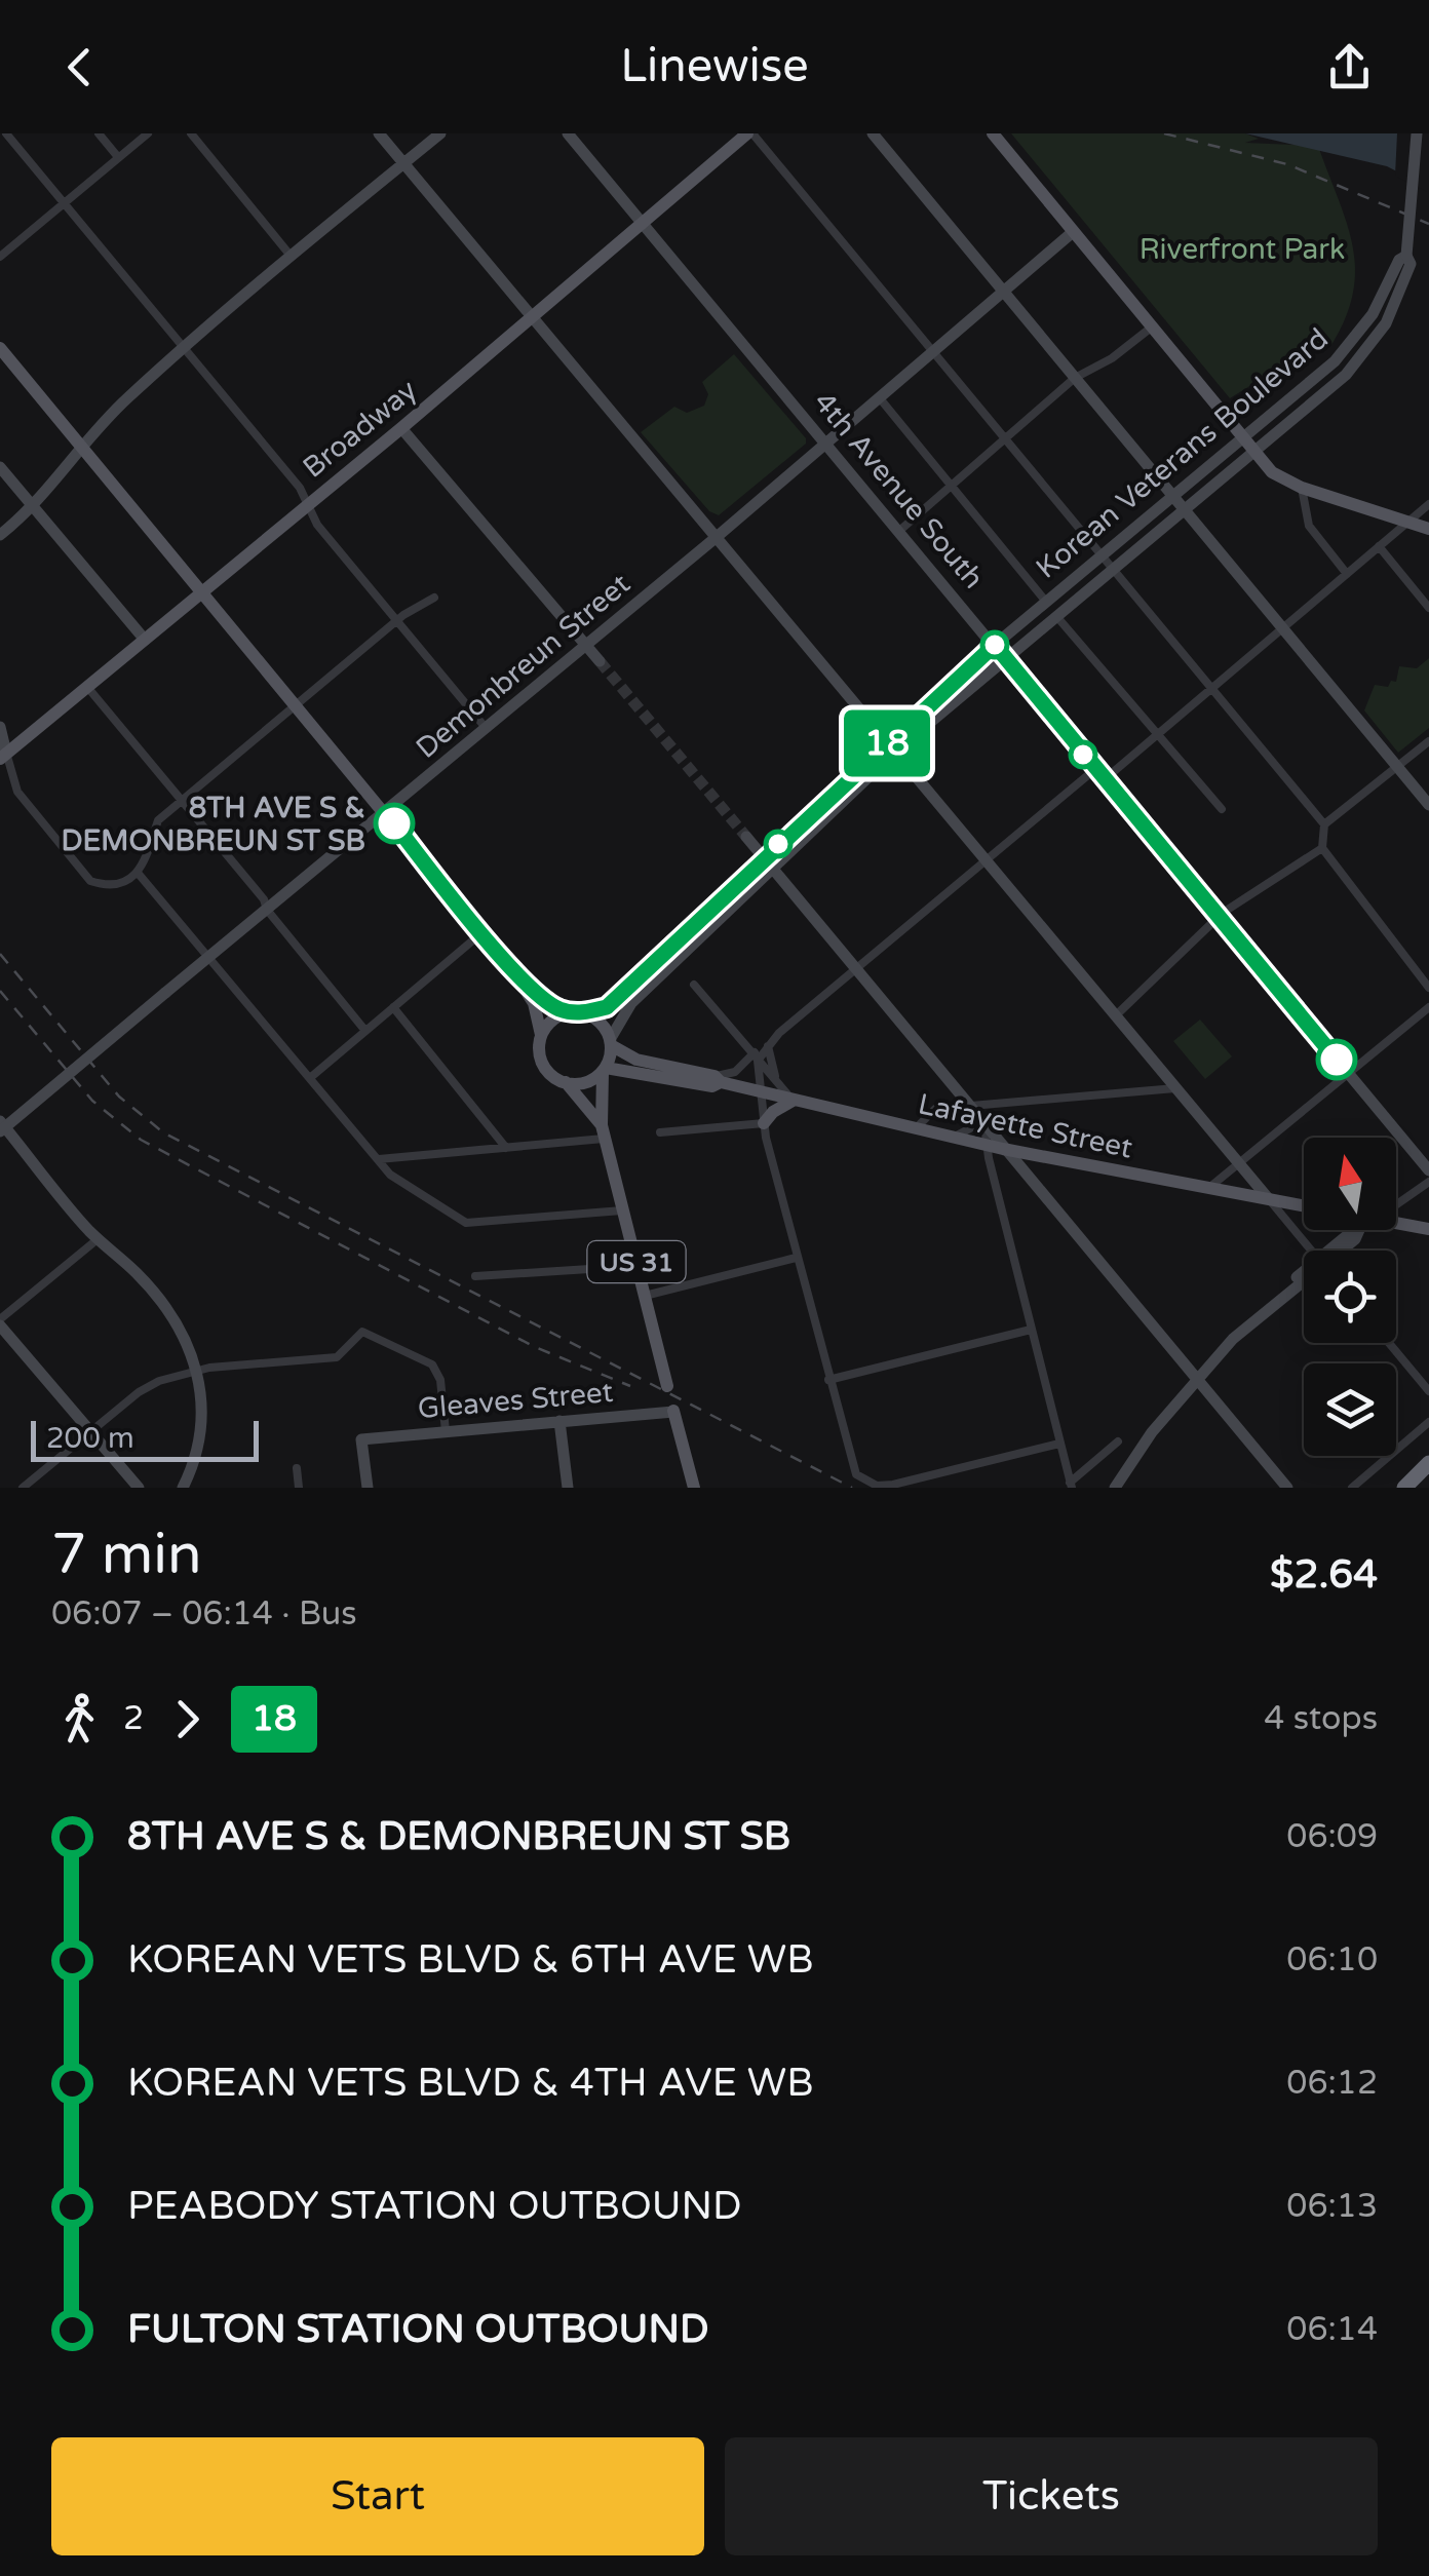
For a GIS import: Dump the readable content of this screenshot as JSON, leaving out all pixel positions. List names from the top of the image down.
{
  "streets": {
    "main road": ["Broadway", "Lafayette Street", "US 31"],
    "street": [
      "Korean Veterans Boulevard",
      "4th Avenue South",
      "Demonbreun Street",
      "Gleaves Street"
    ]
  },
  "crossings": [
    ["Broadway", "4th Avenue South"],
    ["Broadway", "US 31"],
    ["Korean Veterans Boulevard", "4th Avenue South"],
    ["Korean Veterans Boulevard", "Lafayette Street"],
    ["Korean Veterans Boulevard", "US 31"],
    ["4th Avenue South", "Demonbreun Street"],
    ["Demonbreun Street", "US 31"],
    ["Lafayette Street", "US 31"]
  ],
  "parks": ["Riverfront Park"],
  "places": ["8TH AVE S & DEMONBREUN ST SB"],
  "lines": ["bus line 18"],
  "scale_bar": "200 m",
  "north": "top",
  "page": {
    "header": "Linewise",
    "on_map": "18",
    "scale": "200 m",
    "heading": ["7 min", "06:07 – 06:14 · Bus", "$2.64"],
    "legs": ["2", "18", "4 stops"],
    "list": [
      {
        "name": "8TH AVE S & DEMONBREUN ST SB",
        "value": "06:09"
      },
      {
        "name": "KOREAN VETS BLVD & 6TH AVE WB",
        "value": "06:10"
      },
      {
        "name": "KOREAN VETS BLVD & 4TH AVE WB",
        "value": "06:12"
      },
      {
        "name": "PEABODY STATION OUTBOUND",
        "value": "06:13"
      },
      {
        "name": "FULTON STATION OUTBOUND",
        "value": "06:14"
      }
    ],
    "buttons": ["Start", "Tickets"]
  }
}
